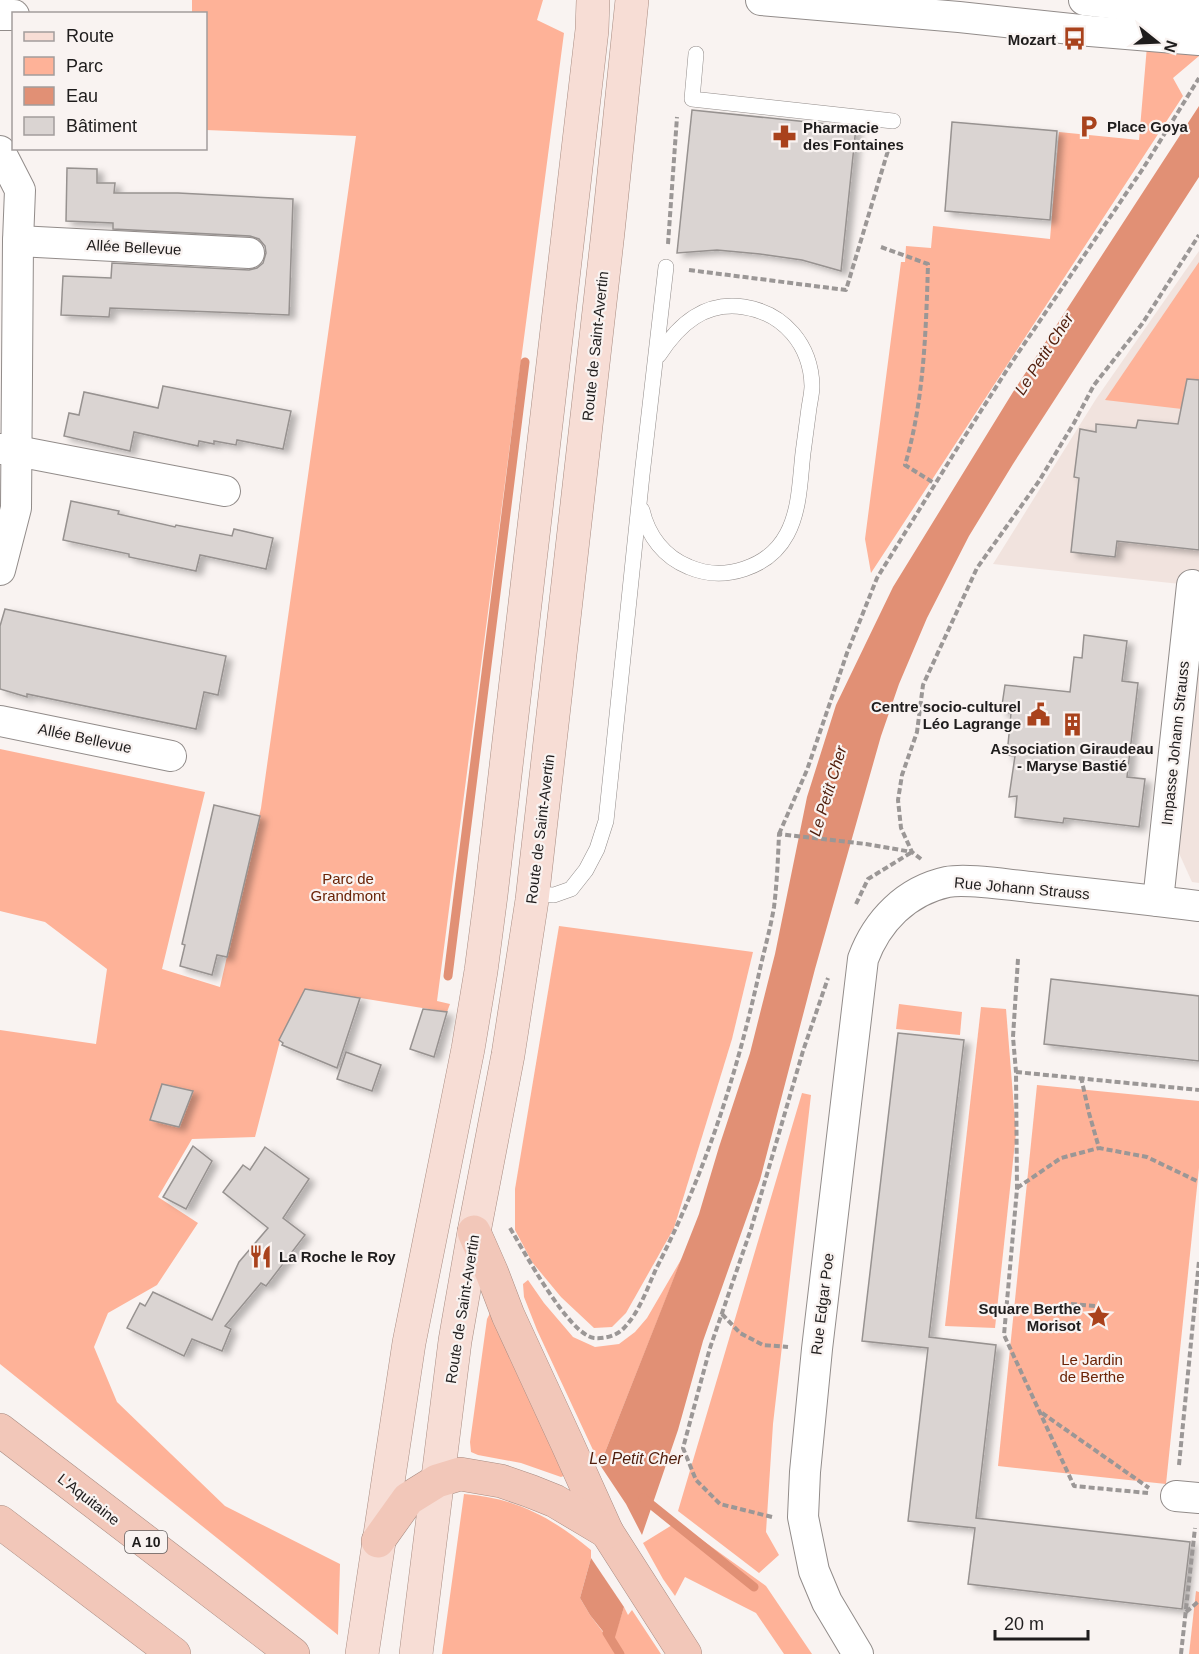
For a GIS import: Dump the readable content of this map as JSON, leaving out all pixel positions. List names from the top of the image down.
{
  "streets": {
    "highway": ["L'Aquitaine", "A 10"],
    "main road": ["Route de Saint-Avertin"],
    "street": [
      "Allée Bellevue",
      "Impasse Johann Strauss",
      "Rue Johann Strauss",
      "Rue Edgar Poe"
    ]
  },
  "crossings": [
    ["Impasse Johann Strauss", "Rue Johann Strauss"],
    ["Rue Johann Strauss", "Rue Edgar Poe"]
  ],
  "water": ["Le Petit Cher"],
  "parks": ["Parc de Grandmont", "Le Jardin de Berthe"],
  "places": {
    "bus stop": ["Mozart"],
    "parking": ["Place Goya"],
    "pharmacy": ["Pharmacie des Fontaines"],
    "public building": ["Centre socio-culturel Léo Lagrange"],
    "building": ["Association Giraudeau - Maryse Bastié"],
    "restaurant": ["La Roche le Roy"],
    "place": ["Square Berthe Morisot"]
  },
  "legend": [
    "Route",
    "Parc",
    "Eau",
    "Bâtiment"
  ],
  "scale_bar": "20 m",
  "north": "right"
}
